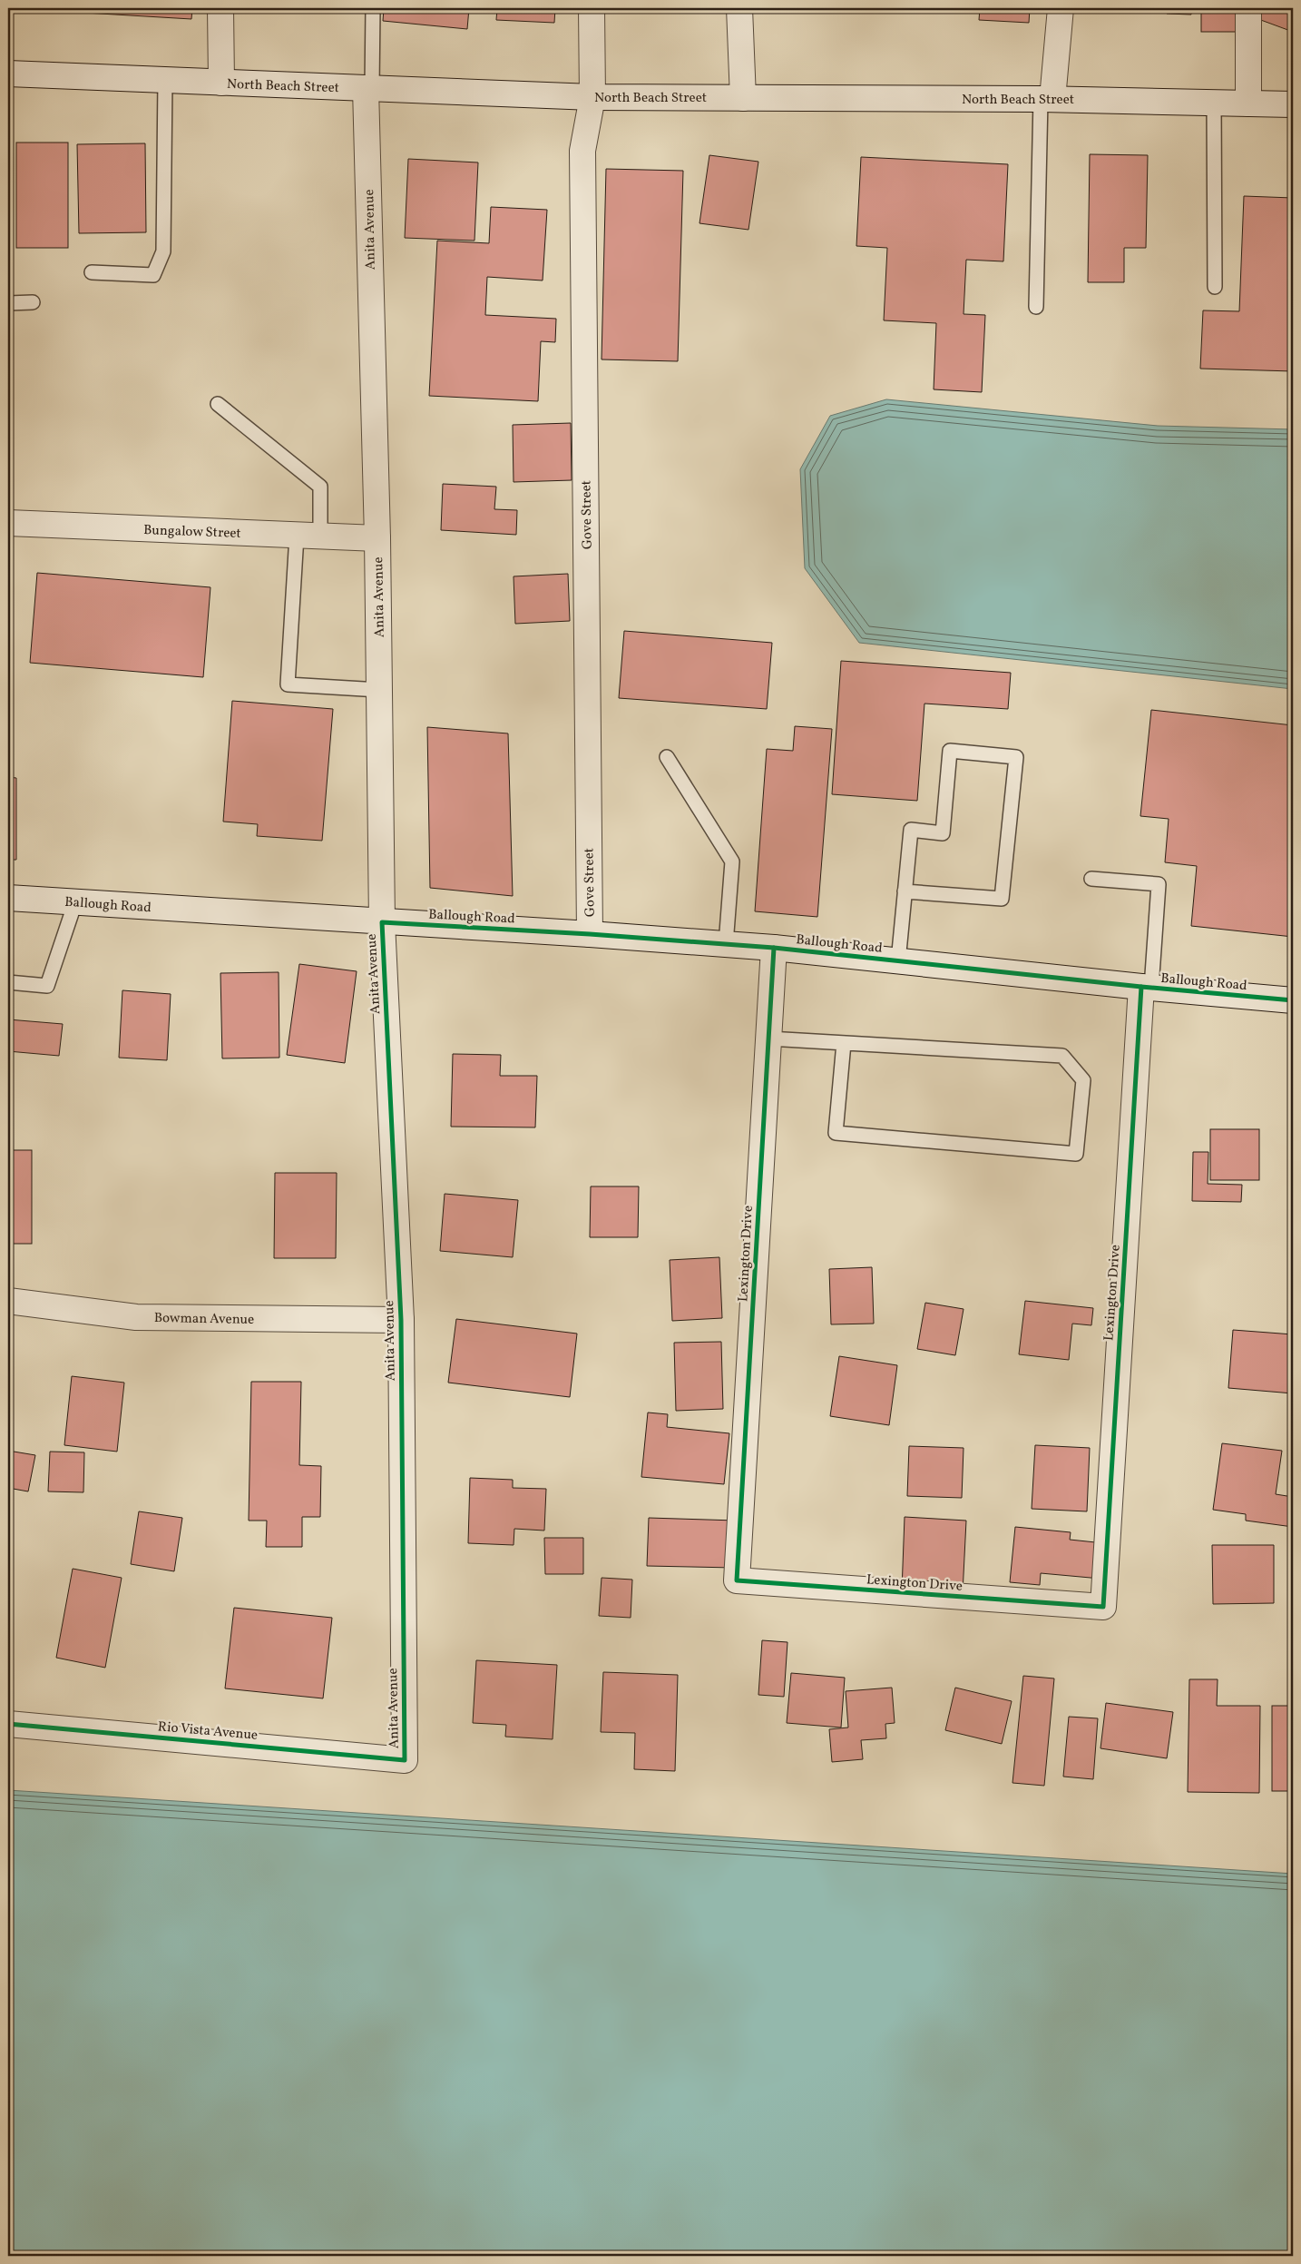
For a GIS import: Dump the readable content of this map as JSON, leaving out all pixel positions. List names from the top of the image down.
{
  "streets": {
    "street": [
      "North Beach Street",
      "Anita Avenue",
      "Gove Street",
      "Bungalow Street",
      "Ballough Road",
      "Lexington Drive",
      "Bowman Avenue",
      "Rio Vista Avenue"
    ]
  },
  "crossings": [
    ["North Beach Street", "Anita Avenue"],
    ["North Beach Street", "Gove Street"],
    ["Anita Avenue", "Bungalow Street"],
    ["Anita Avenue", "Ballough Road"],
    ["Anita Avenue", "Bowman Avenue"],
    ["Anita Avenue", "Rio Vista Avenue"],
    ["Gove Street", "Ballough Road"],
    ["Ballough Road", "Lexington Drive"]
  ]
}
